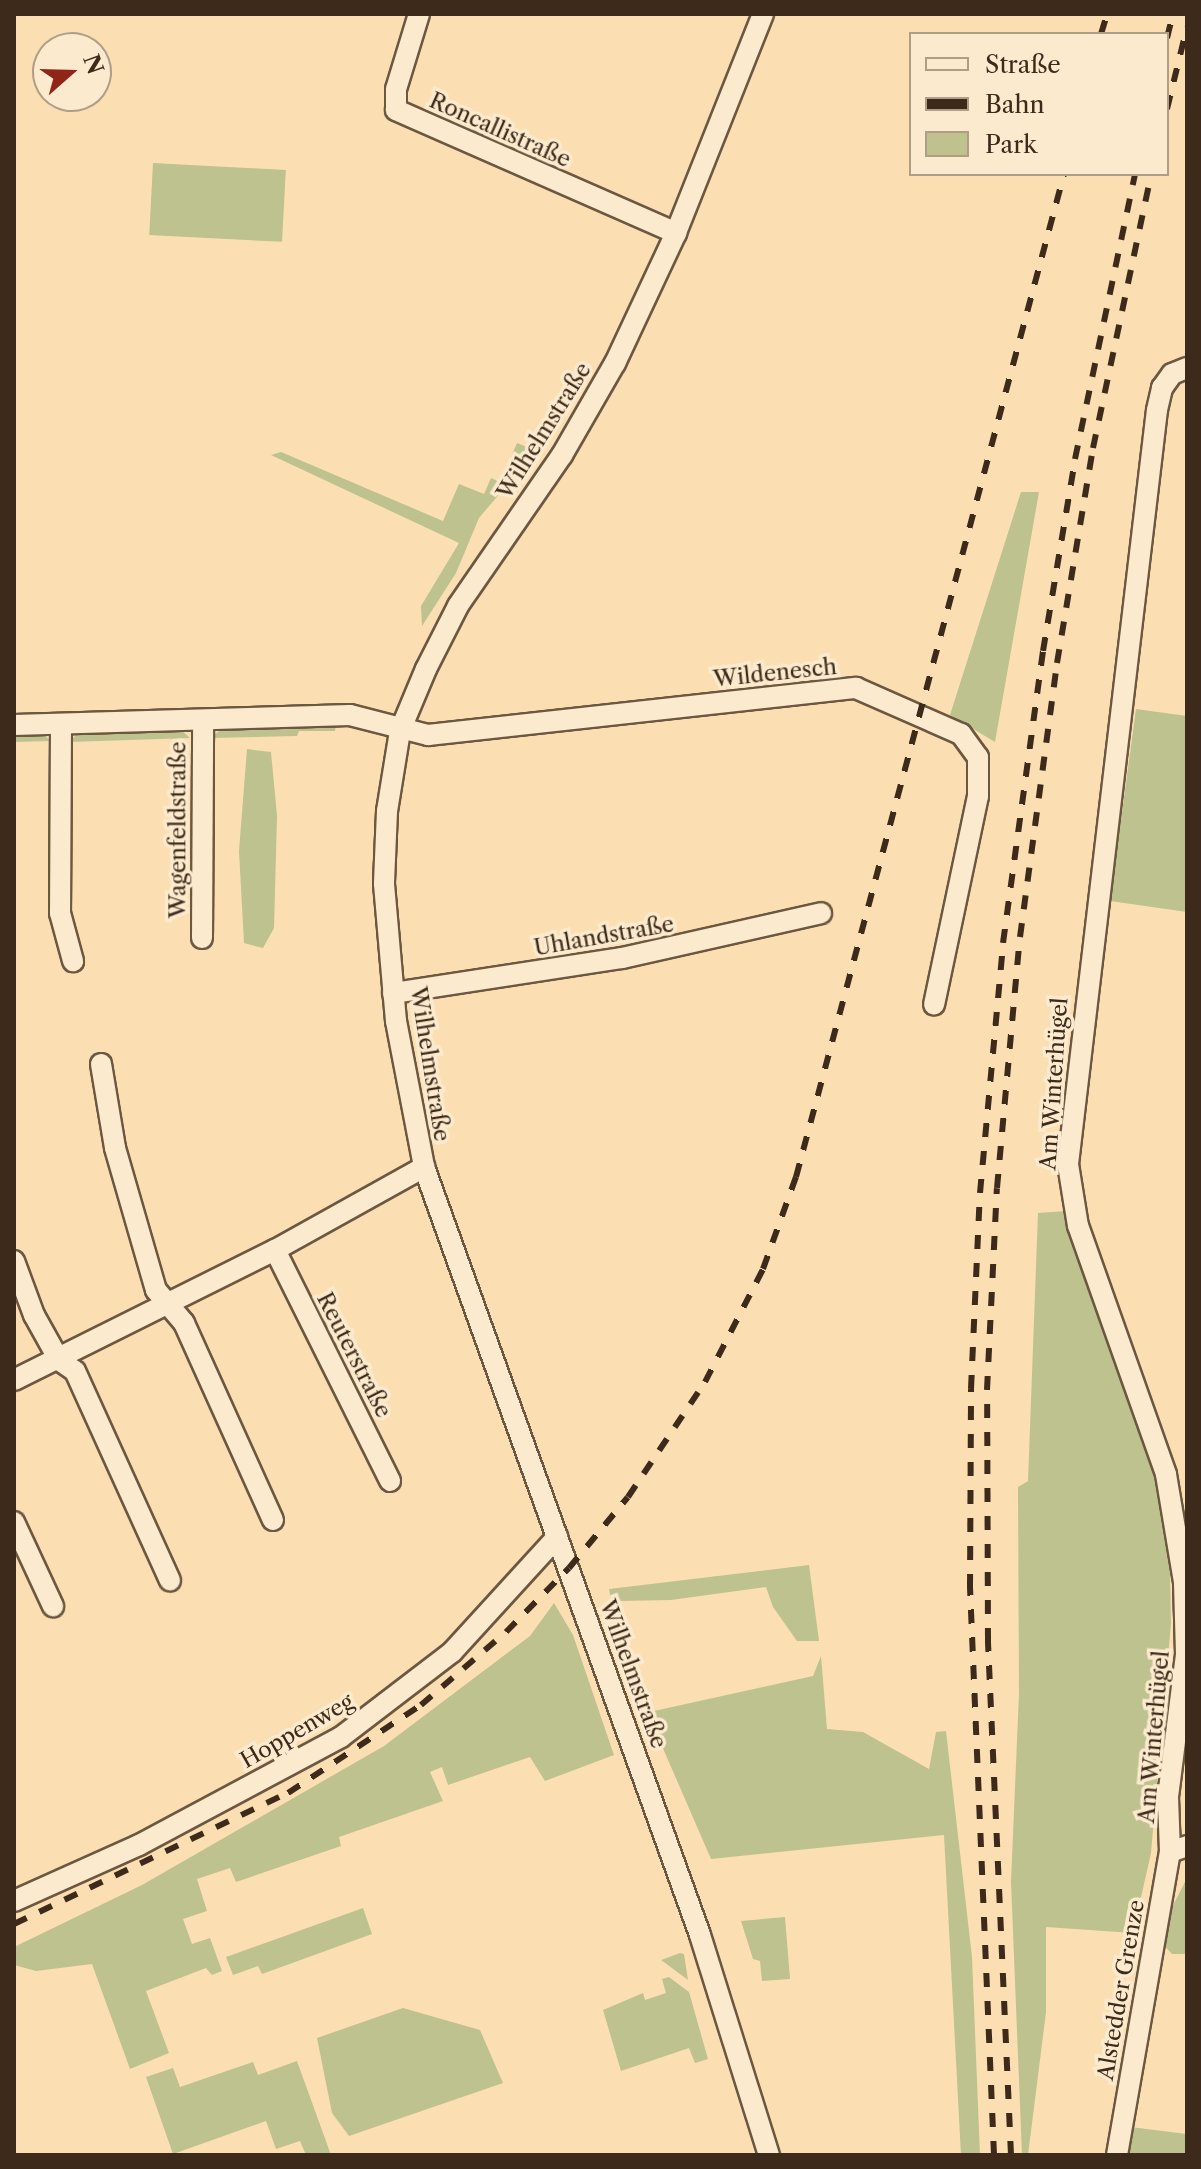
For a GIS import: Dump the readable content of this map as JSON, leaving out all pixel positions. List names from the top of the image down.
{
  "streets": {
    "street": [
      "Roncallistraße",
      "Wilhelmstraße",
      "Wildenesch",
      "Wagenfeldstraße",
      "Uhlandstraße",
      "Am Winterhügel",
      "Reuterstraße",
      "Hoppenweg",
      "Alstedder Grenze"
    ]
  },
  "crossings": [
    ["Roncallistraße", "Wilhelmstraße"],
    ["Wilhelmstraße", "Wildenesch"],
    ["Wilhelmstraße", "Wagenfeldstraße"],
    ["Wilhelmstraße", "Uhlandstraße"],
    ["Wilhelmstraße", "Hoppenweg"],
    ["Wildenesch", "Wagenfeldstraße"],
    ["Am Winterhügel", "Alstedder Grenze"]
  ],
  "legend": ["Straße", "Bahn", "Park"],
  "north": "right"
}
